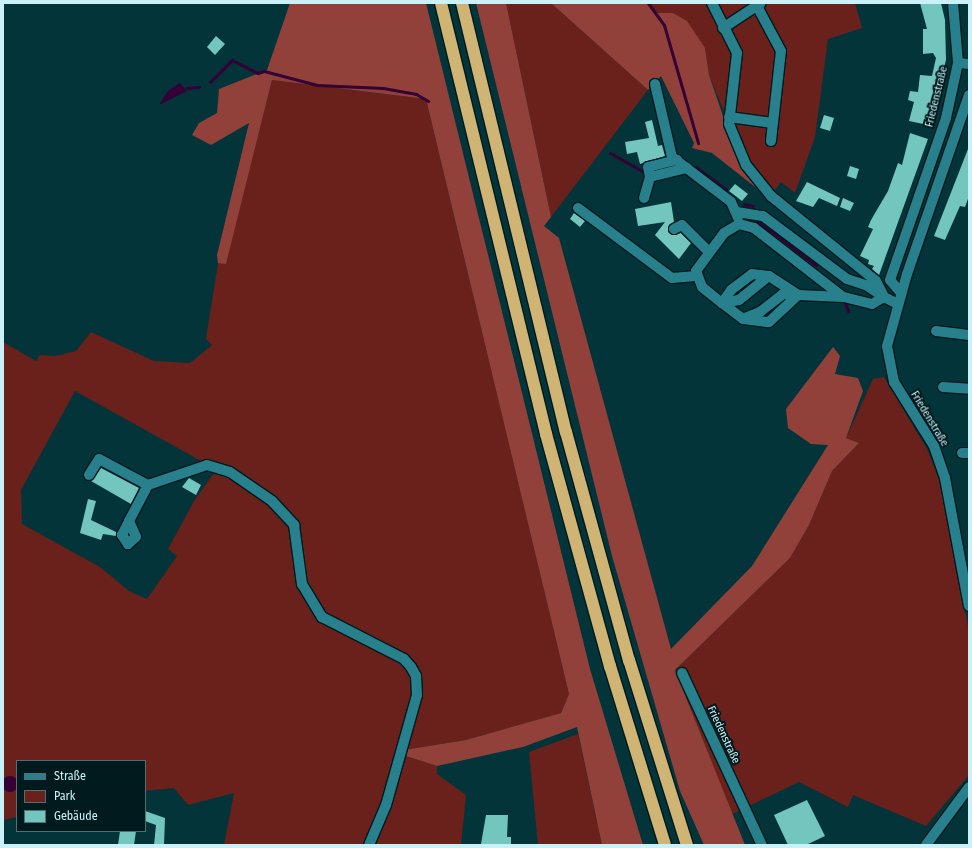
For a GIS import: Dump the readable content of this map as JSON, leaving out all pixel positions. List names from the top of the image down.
{
  "streets": {
    "street": ["Friedenstraße"]
  },
  "legend": ["Straße", "Park", "Gebäude"]
}
